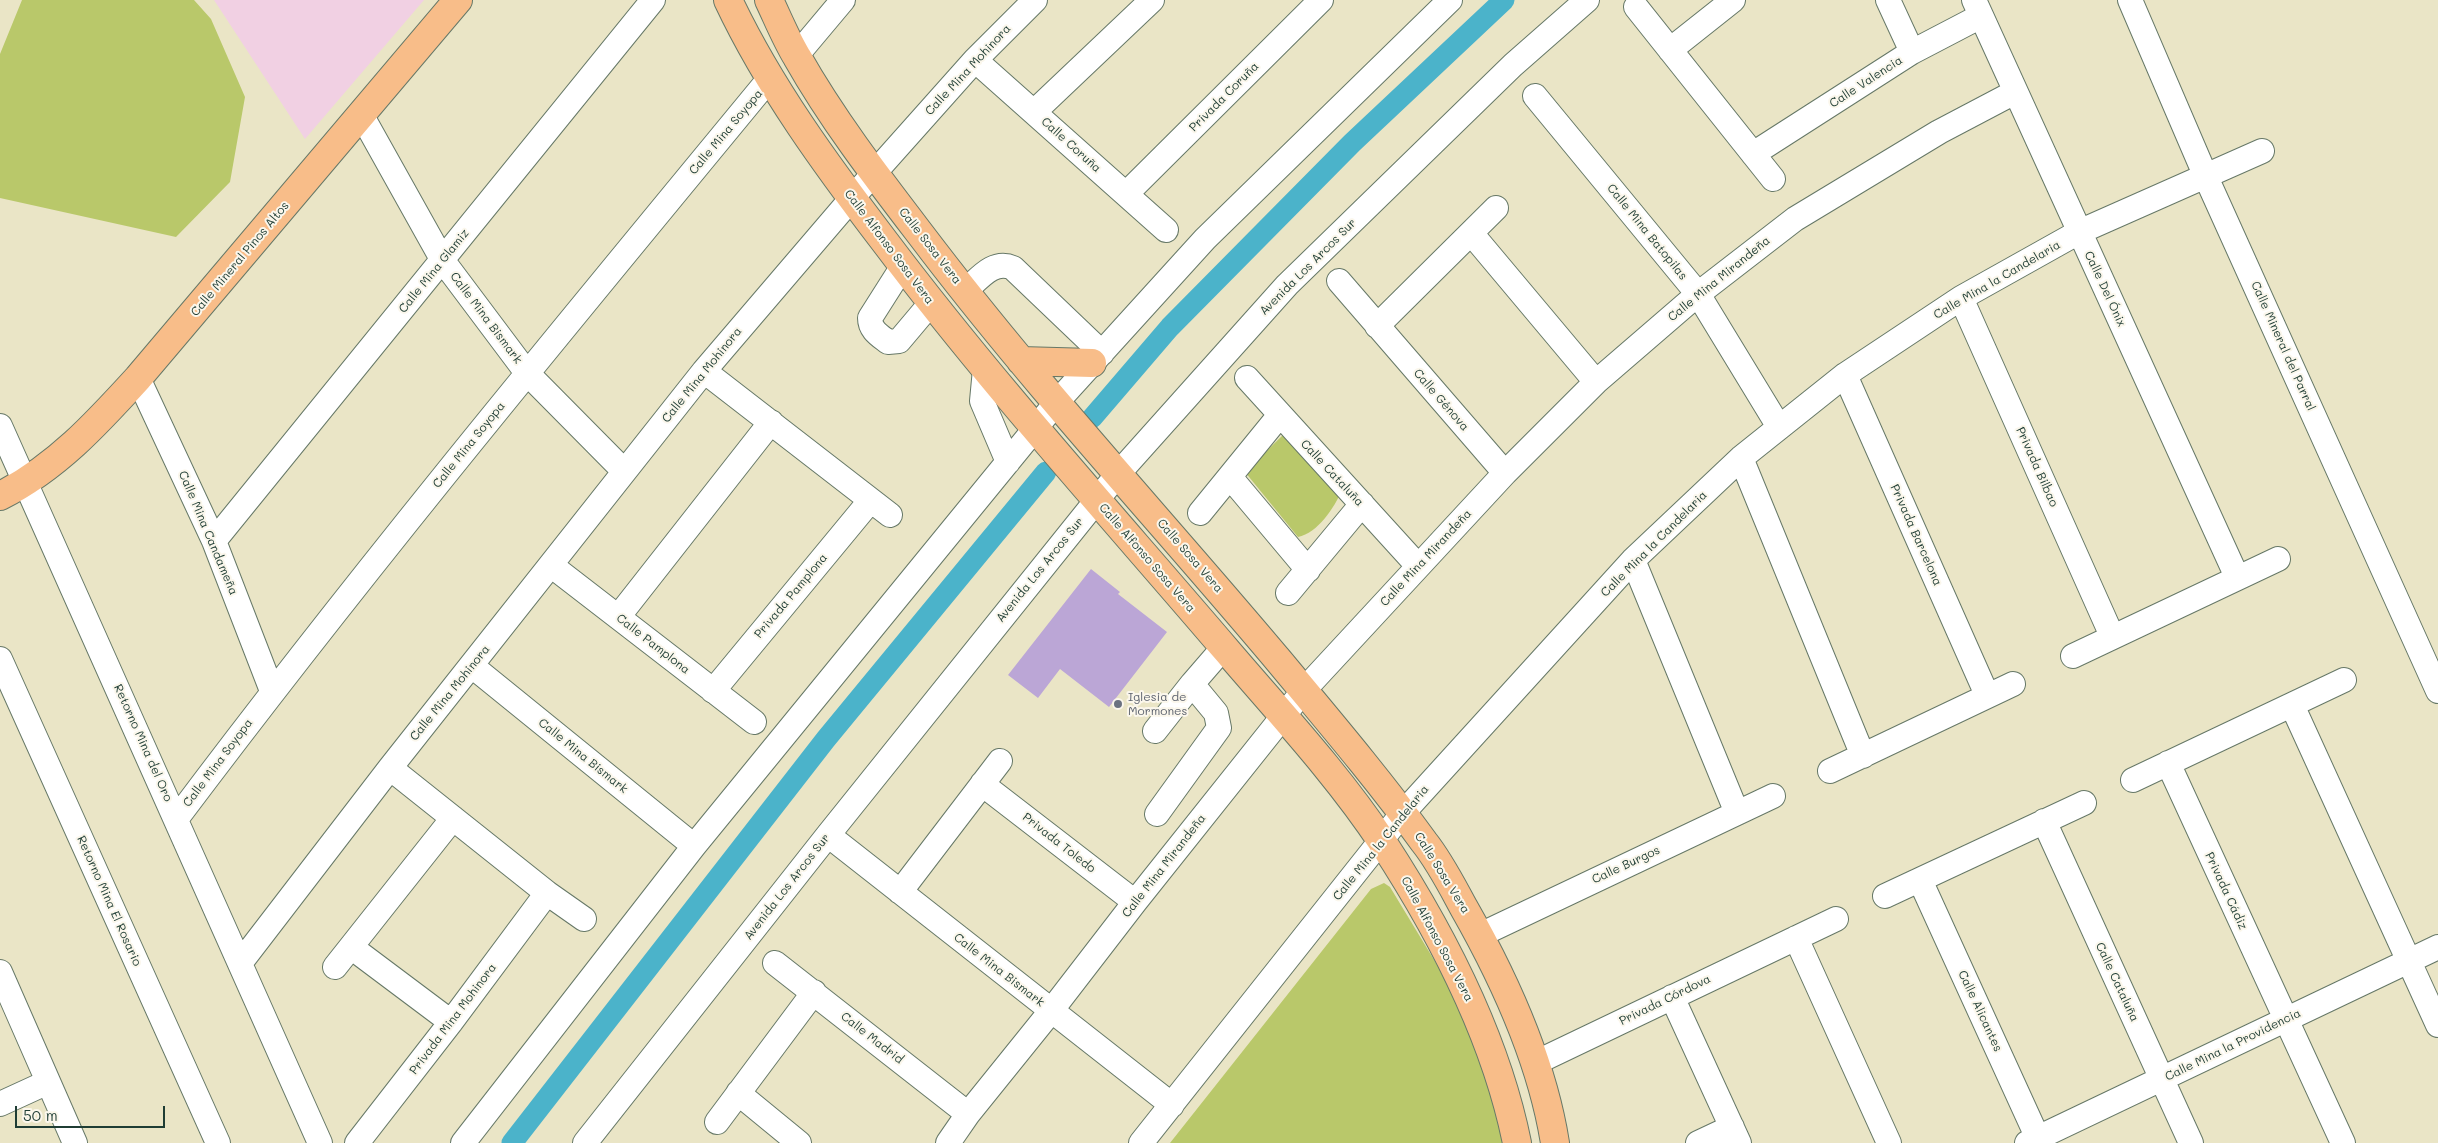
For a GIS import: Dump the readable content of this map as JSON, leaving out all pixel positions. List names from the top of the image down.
{
  "streets": {
    "main road": ["Calle Sosa Vera", "Calle Alfonso Sosa Vera", "Calle Mineral Pinos Altos"],
    "street": [
      "Calle Mina Mohinora",
      "Calle Valencia",
      "Privada Coruña",
      "Calle Mina Soyopa",
      "Calle Coruña",
      "Calle Mina Batopilas",
      "Avenida Los Arcos Sur",
      "Calle Mina Glamiz",
      "Calle Mina Mirandeña",
      "Calle Mina la Candelaria",
      "Calle Del Ónix",
      "Calle Mina Bismark",
      "Calle Mineral del Parral",
      "Calle Génova",
      "Privada Bilbao",
      "Calle Cataluña",
      "Calle Mina Candameña",
      "Privada Barcelona",
      "Privada Pamplona",
      "Calle Pamplona",
      "Retorno Mina del Oro",
      "Privada Toledo",
      "Calle Burgos",
      "Privada Cádiz",
      "Retorno Mina El Rosario",
      "Privada Córdova",
      "Calle Alicantes",
      "Privada Mina Mohinora",
      "Calle Madrid",
      "Calle Mina la Providencia"
    ]
  },
  "crossings": [
    ["Calle Mina Mohinora", "Calle Coruña"],
    ["Calle Mina Mohinora", "Calle Sosa Vera"],
    ["Calle Mina Mohinora", "Calle Alfonso Sosa Vera"],
    ["Calle Mina Mohinora", "Calle Mina Bismark"],
    ["Calle Mina Mohinora", "Calle Pamplona"],
    ["Calle Mina Mohinora", "Retorno Mina del Oro"],
    ["Calle Valencia", "Calle Del Ónix"],
    ["Privada Coruña", "Calle Coruña"],
    ["Calle Mina Soyopa", "Calle Alfonso Sosa Vera"],
    ["Calle Mina Soyopa", "Calle Mina Bismark"],
    ["Calle Mina Soyopa", "Calle Mina Candameña"],
    ["Calle Mina Soyopa", "Retorno Mina del Oro"],
    ["Calle Mina Batopilas", "Calle Mina Mirandeña"],
    ["Calle Mina Batopilas", "Calle Mina la Candelaria"],
    ["Calle Sosa Vera", "Avenida Los Arcos Sur"],
    ["Calle Sosa Vera", "Calle Mina Mirandeña"],
    ["Calle Sosa Vera", "Calle Mina la Candelaria"],
    ["Calle Sosa Vera", "Calle Burgos"],
    ["Calle Sosa Vera", "Privada Córdova"],
    ["Calle Alfonso Sosa Vera", "Avenida Los Arcos Sur"],
    ["Calle Alfonso Sosa Vera", "Calle Mina Mirandeña"],
    ["Calle Alfonso Sosa Vera", "Calle Mina la Candelaria"],
    ["Calle Mineral Pinos Altos", "Calle Mina Bismark"],
    ["Calle Mineral Pinos Altos", "Calle Mina Candameña"],
    ["Calle Mineral Pinos Altos", "Retorno Mina del Oro"],
    ["Avenida Los Arcos Sur", "Calle Mina Bismark"],
    ["Calle Mina Glamiz", "Calle Mina Bismark"],
    ["Calle Mina Glamiz", "Calle Mina Candameña"],
    ["Calle Mina Mirandeña", "Calle Del Ónix"],
    ["Calle Mina Mirandeña", "Calle Mina Bismark"],
    ["Calle Mina Mirandeña", "Calle Génova"],
    ["Calle Mina Mirandeña", "Calle Cataluña"],
    ["Calle Mina Mirandeña", "Privada Toledo"],
    ["Calle Mina Mirandeña", "Calle Madrid"],
    ["Calle Mina la Candelaria", "Calle Del Ónix"],
    ["Calle Mina la Candelaria", "Calle Mina Bismark"],
    ["Calle Mina la Candelaria", "Calle Mineral del Parral"],
    ["Calle Mina la Candelaria", "Privada Bilbao"],
    ["Calle Mina la Candelaria", "Privada Barcelona"],
    ["Calle Cataluña", "Calle Mina la Providencia"],
    ["Privada Pamplona", "Calle Pamplona"],
    ["Privada Cádiz", "Calle Mina la Providencia"],
    ["Calle Alicantes", "Calle Mina la Providencia"]
  ],
  "places": ["Iglesia de Mormones"],
  "scale_bar": "50 m"
}
